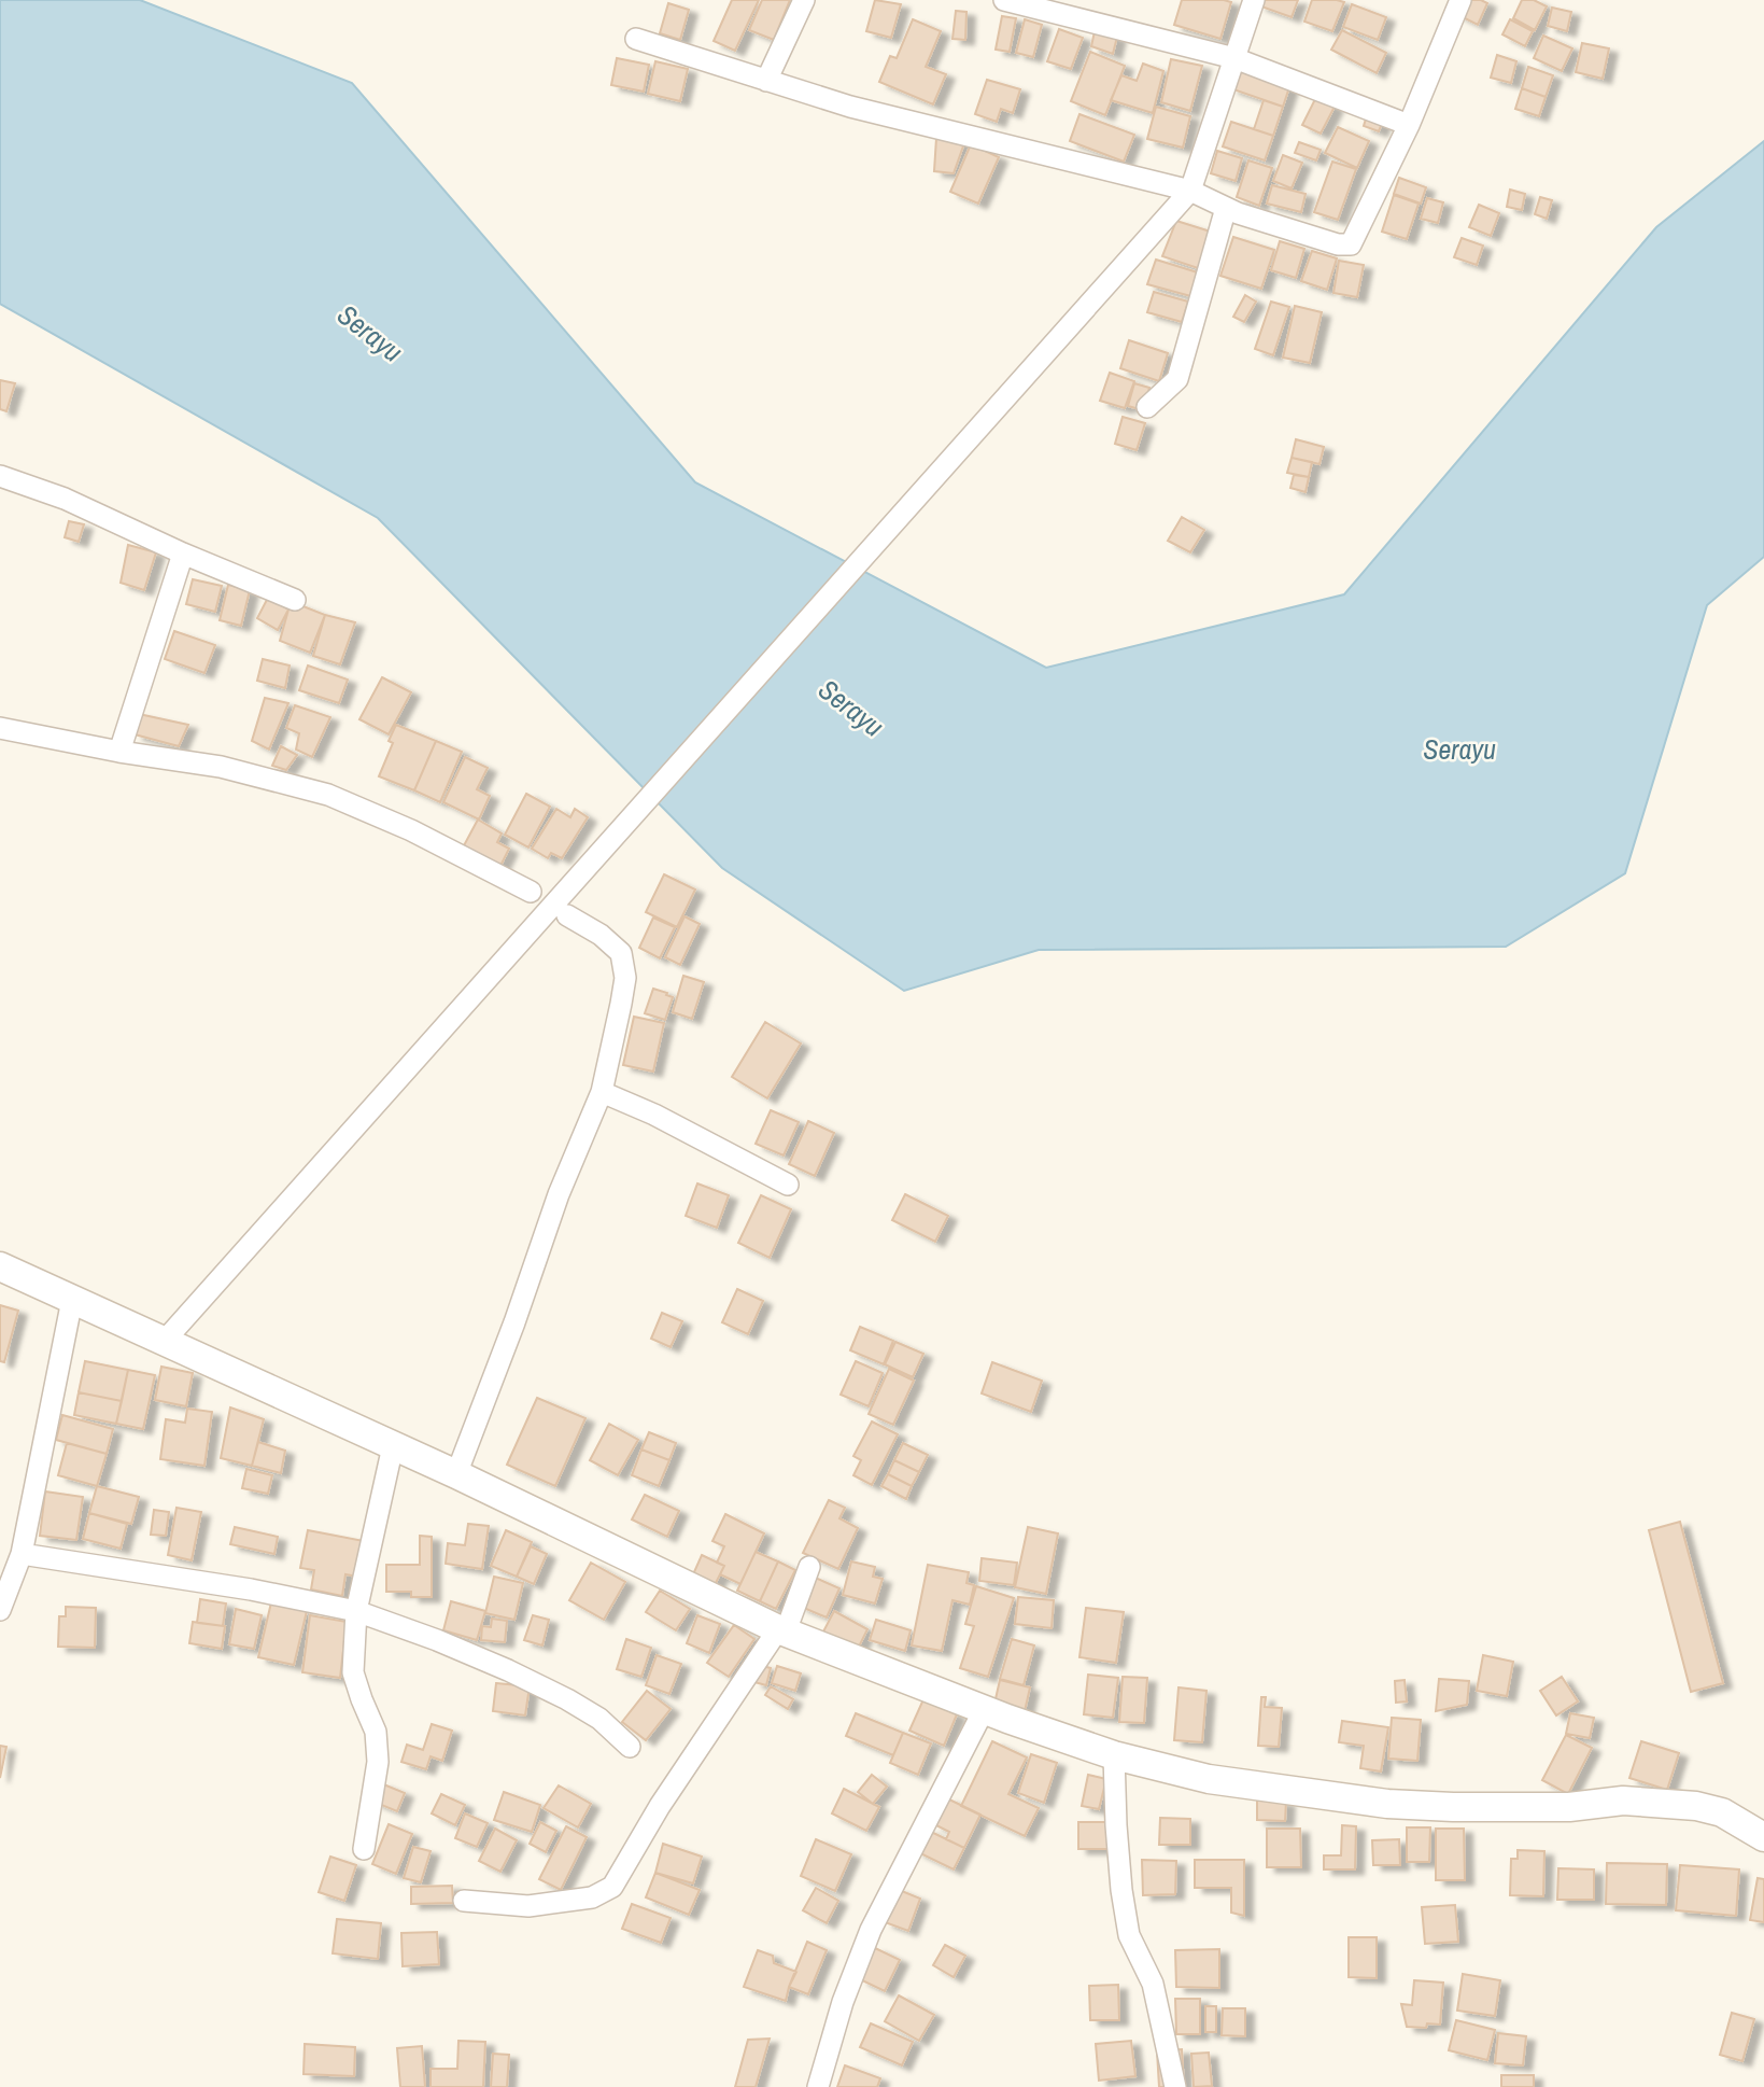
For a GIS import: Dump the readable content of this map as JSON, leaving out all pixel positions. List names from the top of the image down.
{
  "water": ["Serayu"]
}
